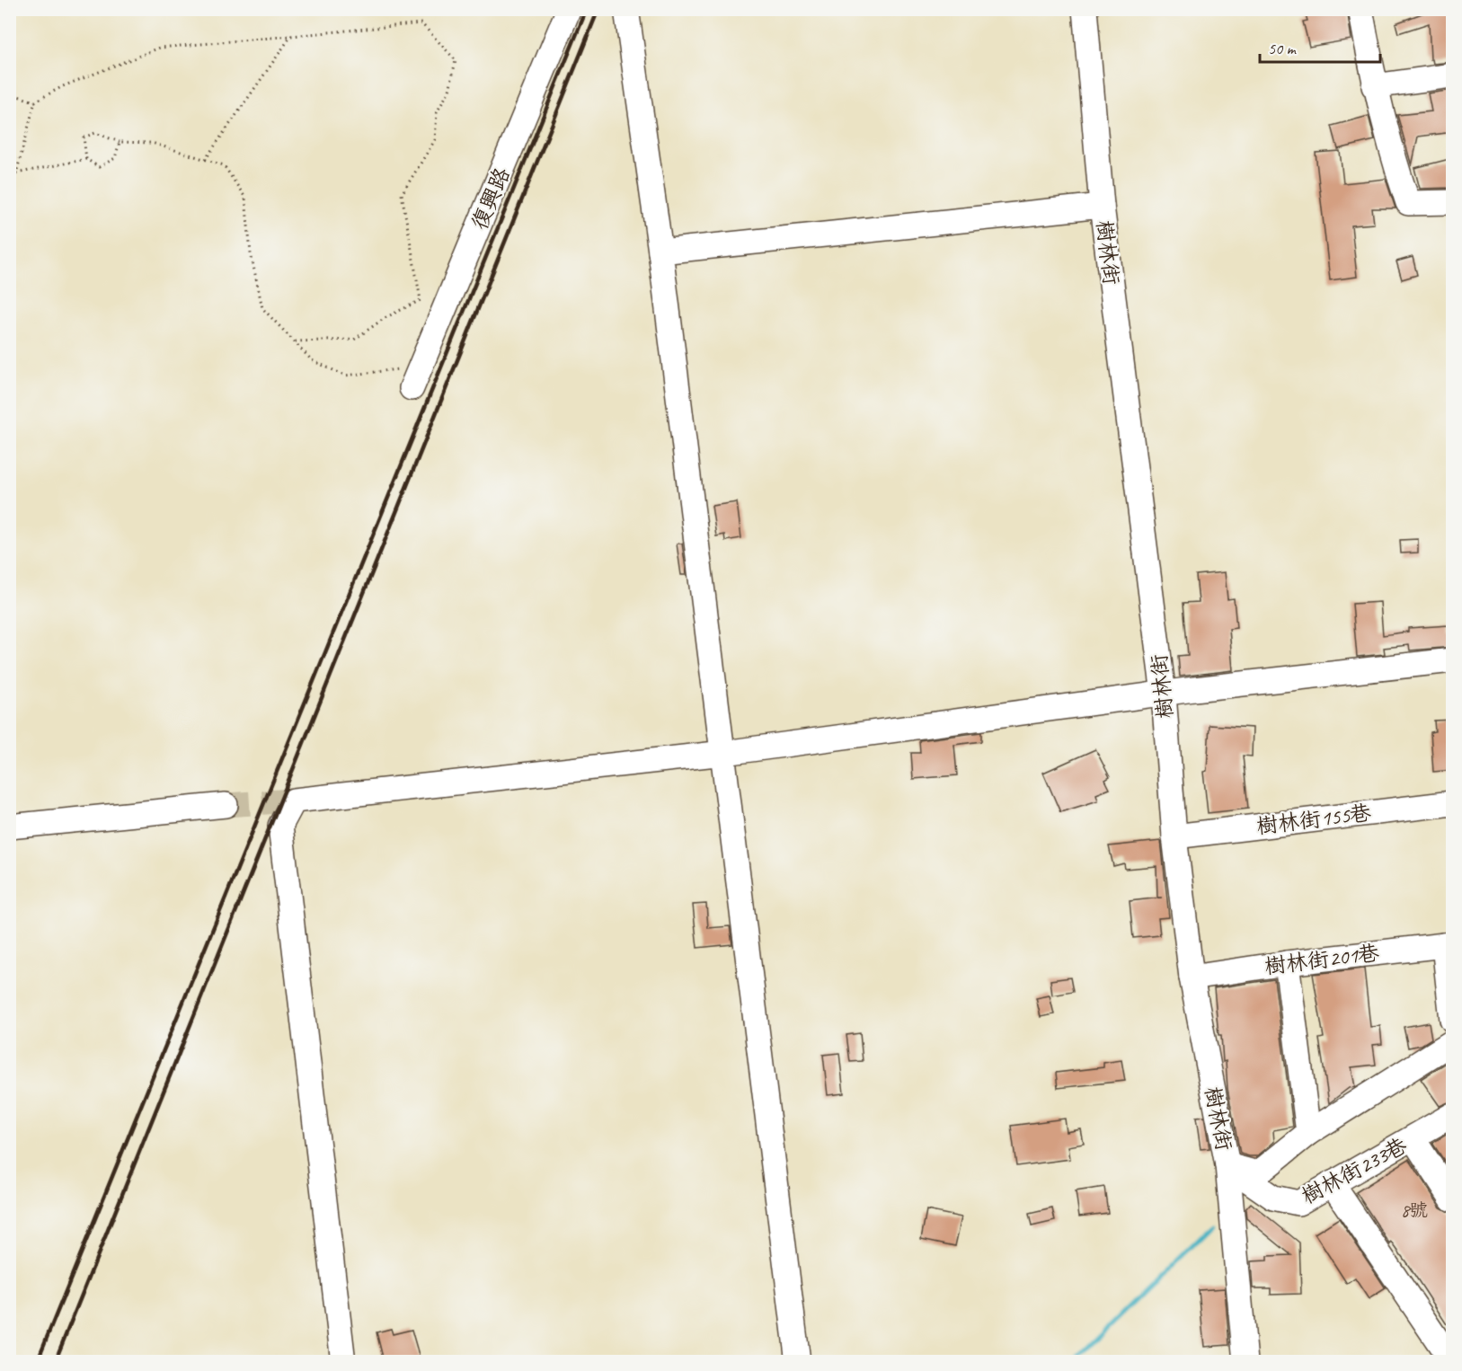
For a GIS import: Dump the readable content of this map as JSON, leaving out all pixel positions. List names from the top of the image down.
{
  "streets": {
    "street": [
      "復興路",
      "樹林街",
      "樹林街155巷",
      "樹林街201巷",
      "樹林街233巷"
    ]
  },
  "crossings": [
    ["樹林街", "樹林街155巷"],
    ["樹林街", "樹林街201巷"],
    ["樹林街", "樹林街233巷"]
  ],
  "house_numbers": ["8號"],
  "scale_bar": "50 m"
}
